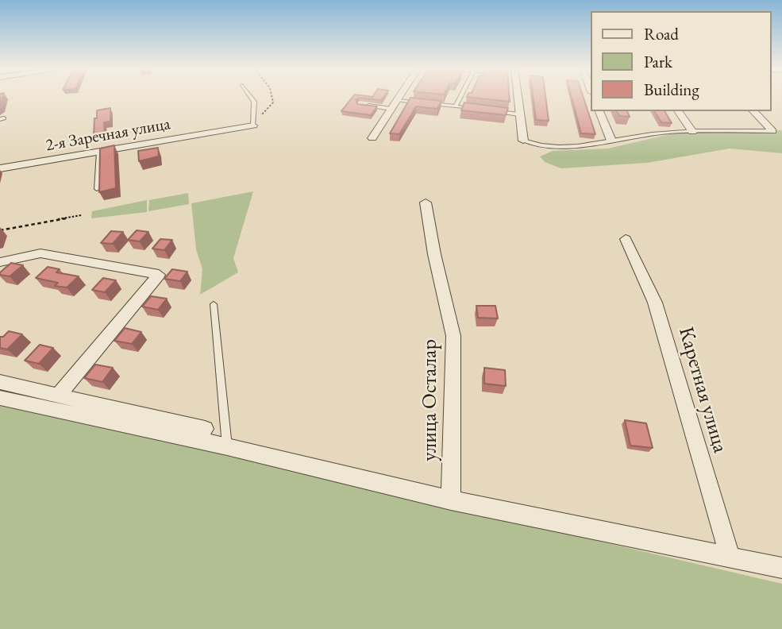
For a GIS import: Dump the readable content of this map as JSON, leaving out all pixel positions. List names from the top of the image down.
{
  "streets": {
    "street": ["2-я Заречная улица", "Каретная улица", "улица Осталар"]
  },
  "legend": ["Road", "Park", "Building"]
}
